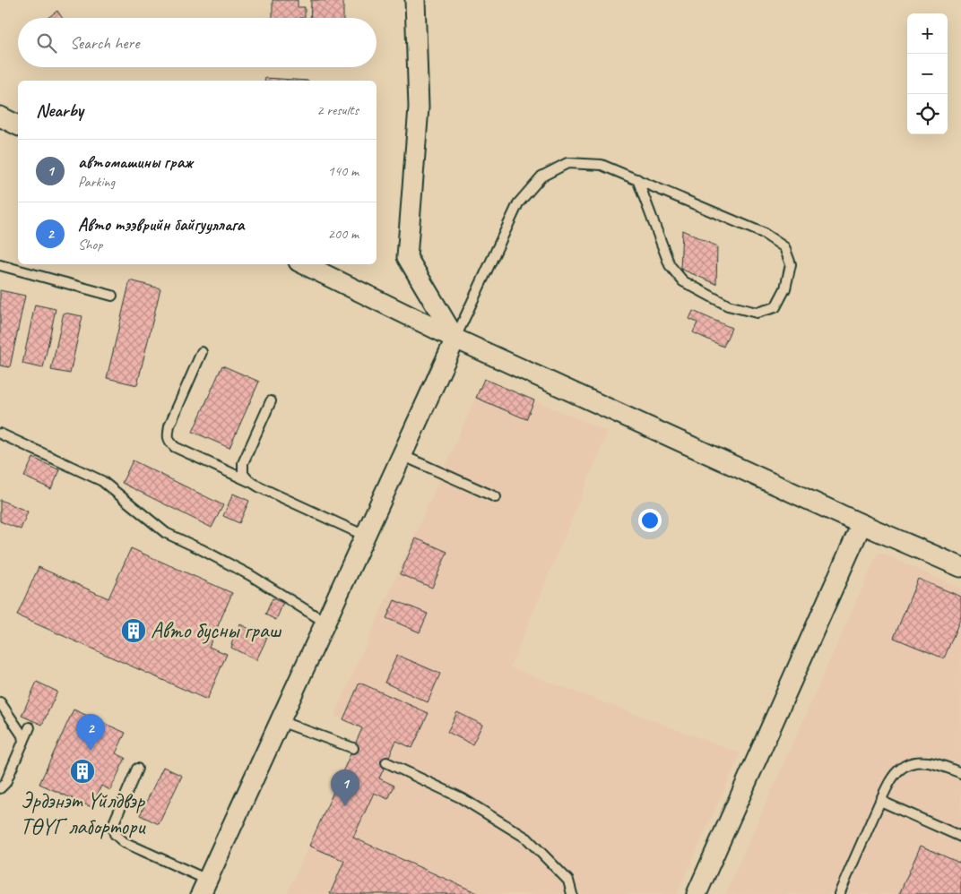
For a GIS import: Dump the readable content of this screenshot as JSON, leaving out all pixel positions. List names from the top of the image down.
{
  "places": {
    "building": ["Авто бусны граш", "Эрдэнэт Үйлдвэр ТӨҮГ лабортори"]
  },
  "page": {
    "map_buttons": ["+", "−"],
    "search": "Search here",
    "heading": ["Nearby", "2 results"],
    "list": [
      {
        "mark": "1",
        "name": "автомашины граж",
        "note": "Parking",
        "value": "140 m"
      },
      {
        "mark": "2",
        "name": "Авто тээврийн байгууллага",
        "note": "Shop",
        "value": "200 m"
      }
    ],
    "pins": ["2", "1"]
  }
}
